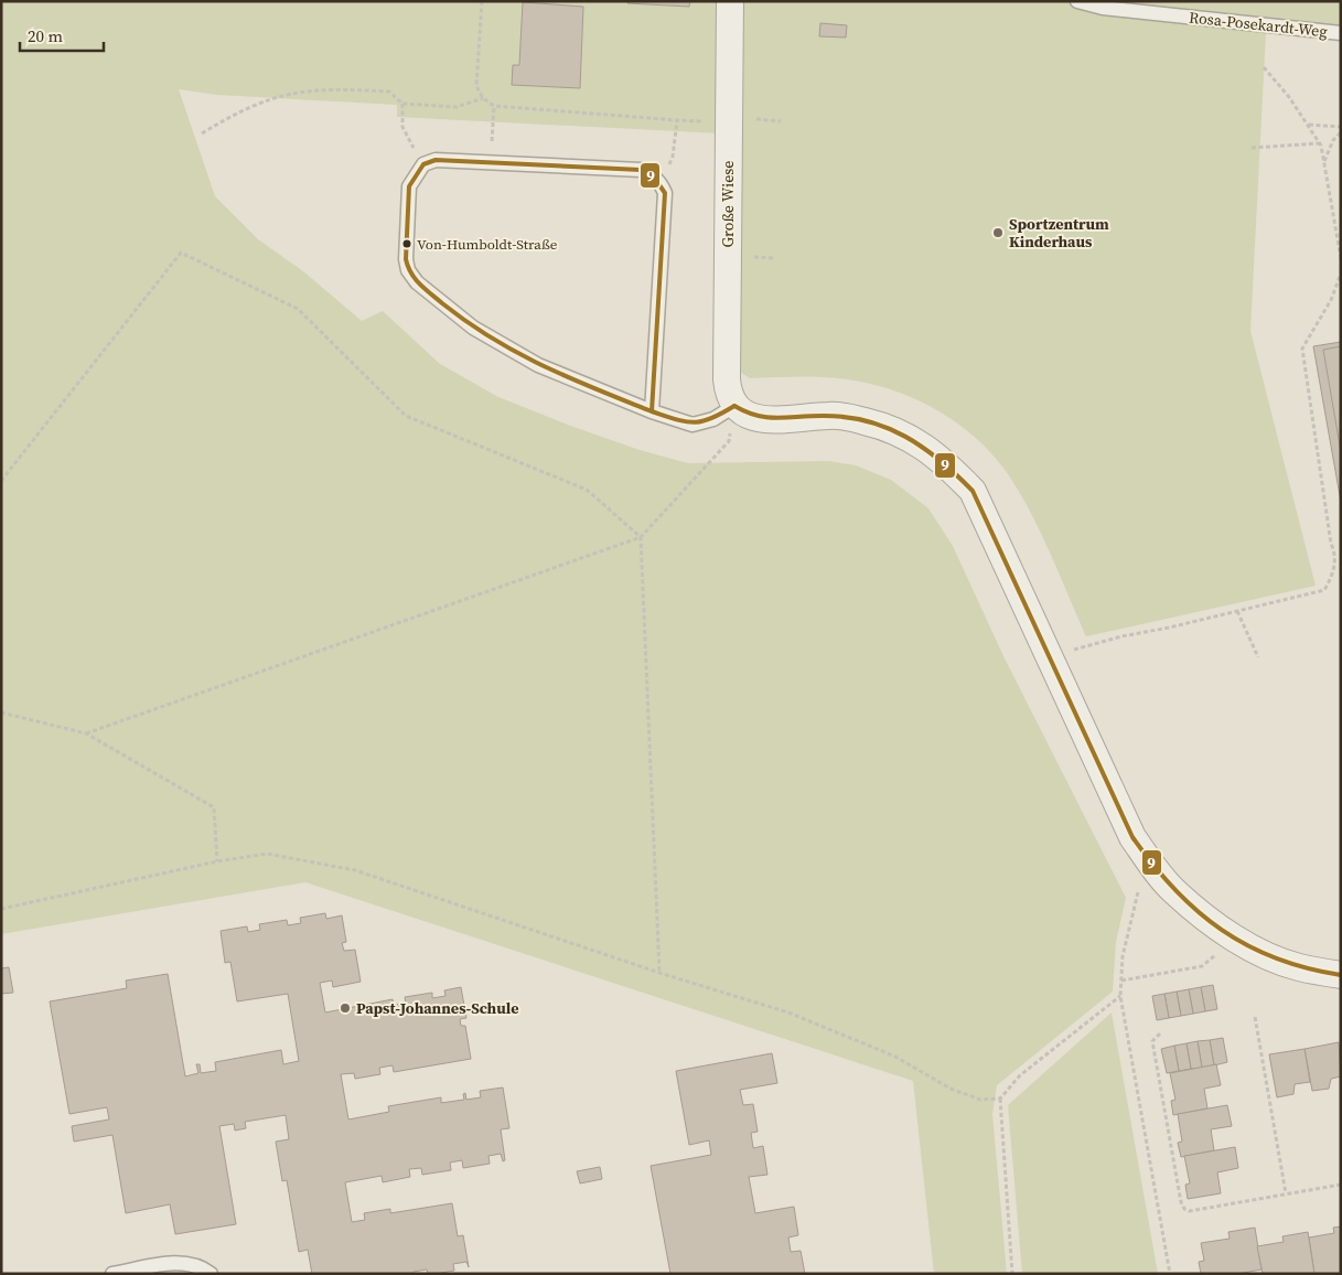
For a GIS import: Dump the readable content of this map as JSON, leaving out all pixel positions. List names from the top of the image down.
{
  "streets": {
    "street": ["Große Wiese"],
    "lane": ["Rosa-Posekardt-Weg"]
  },
  "places": ["Sportzentrum Kinderhaus", "Von-Humboldt-Straße", "Papst-Johannes-Schule"],
  "lines": ["transit line 9"],
  "scale_bar": "20 m"
}
